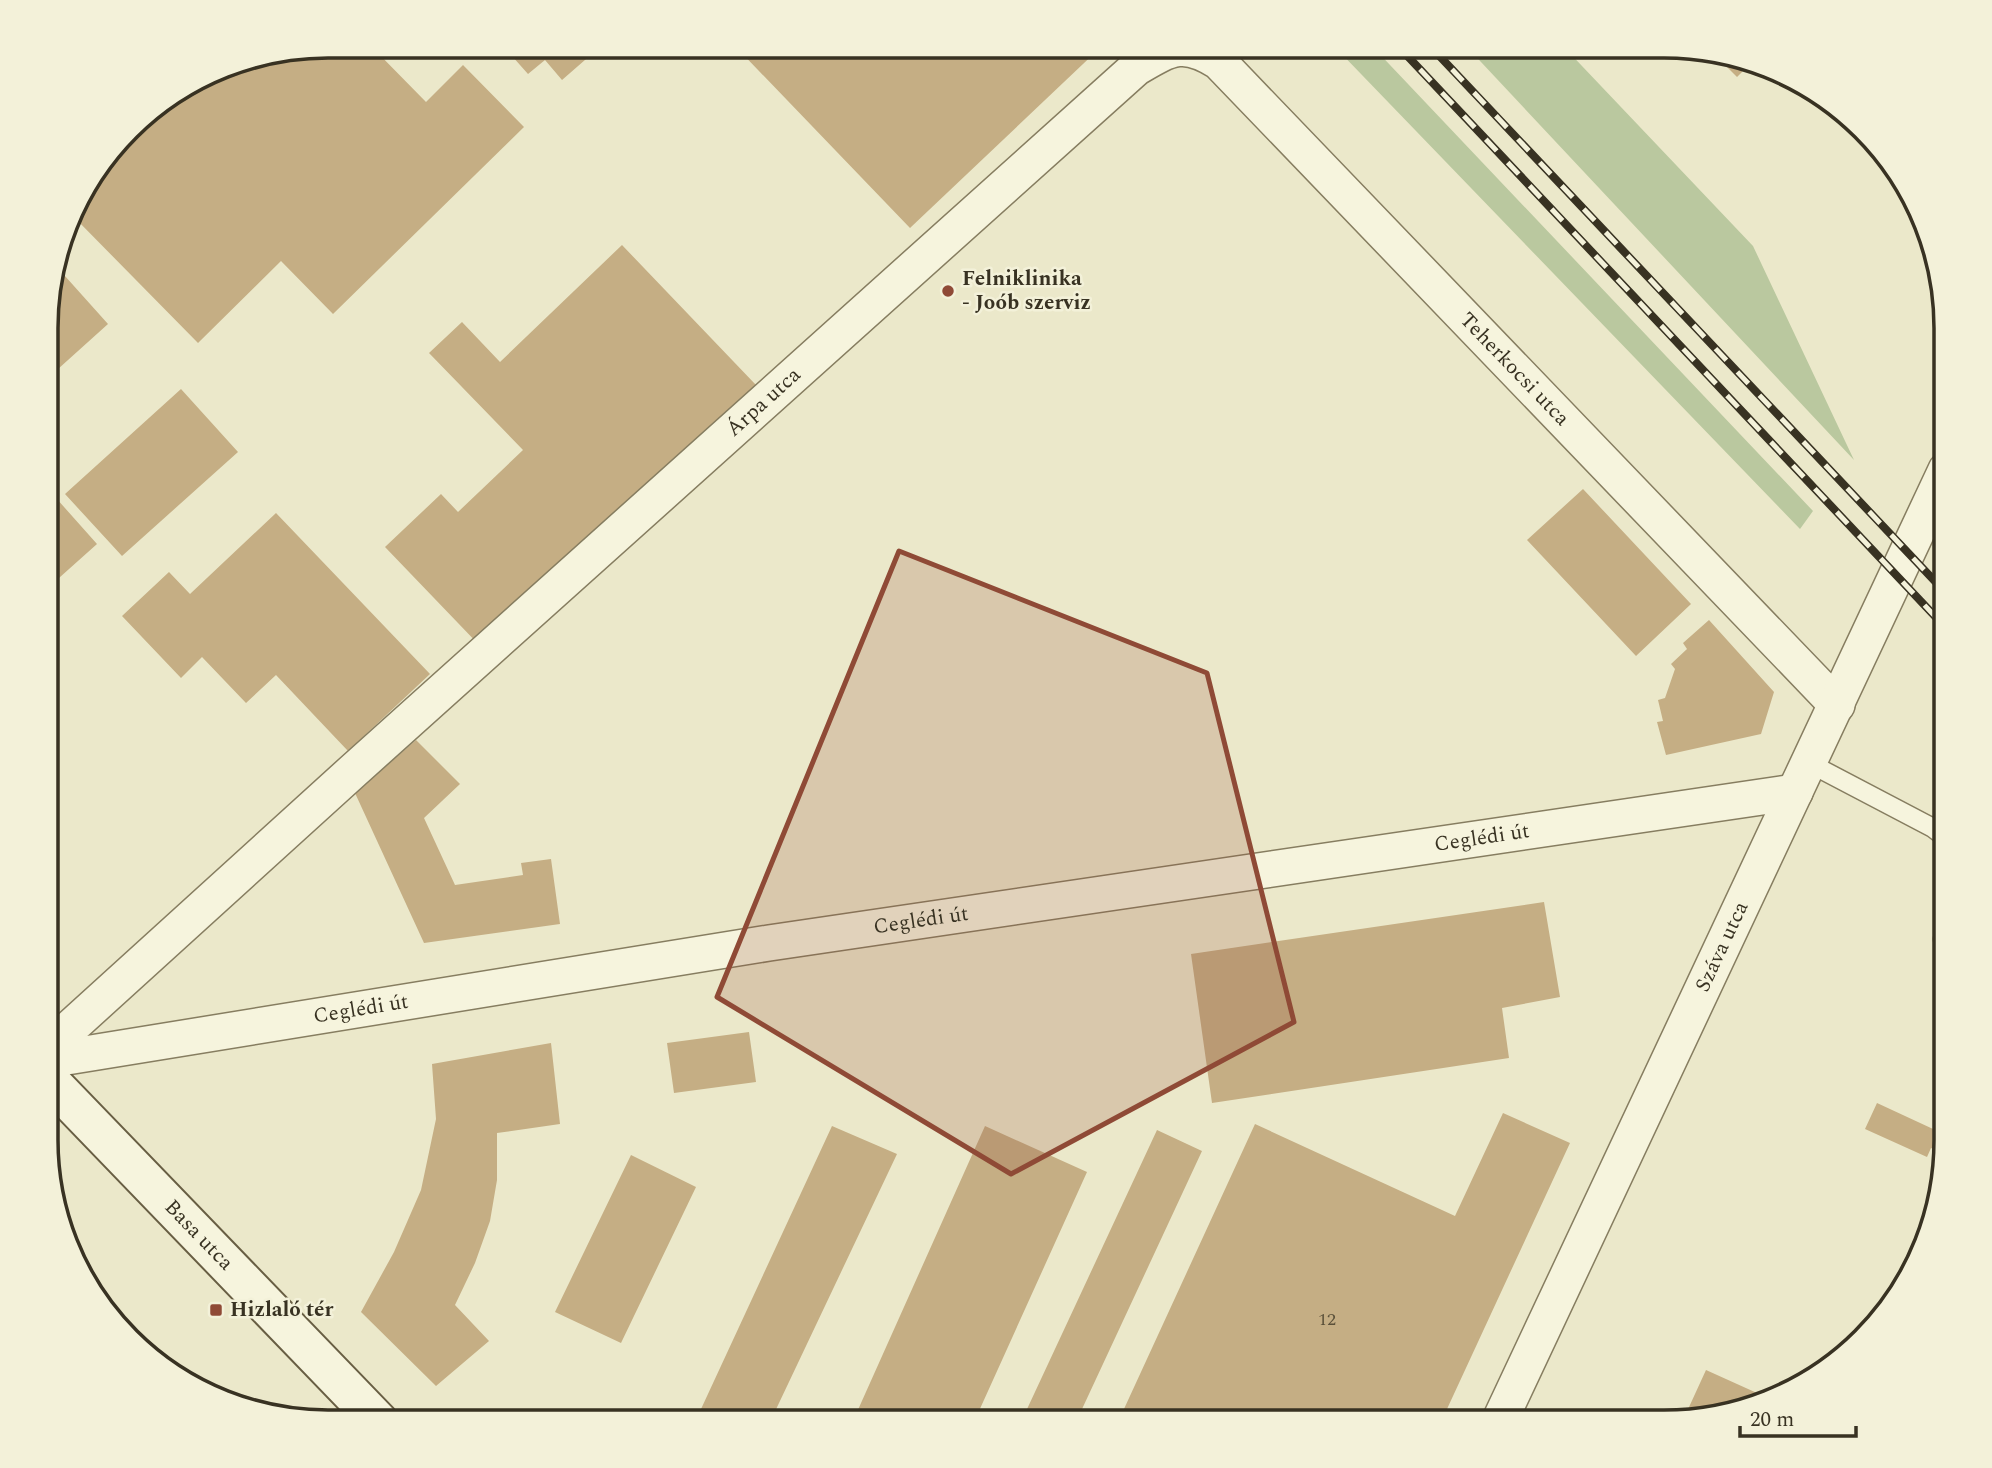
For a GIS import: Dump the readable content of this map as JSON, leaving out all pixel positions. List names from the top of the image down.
{
  "streets": {
    "street": [
      "Teherkocsi utca",
      "Árpa utca",
      "Ceglédi út",
      "Száva utca",
      "Basa utca"
    ]
  },
  "crossings": [
    ["Teherkocsi utca", "Száva utca"],
    ["Ceglédi út", "Száva utca"]
  ],
  "places": {
    "other": ["Felniklinika - Joób szerviz"],
    "transit": ["Hizlaló tér"]
  },
  "house_numbers": ["12"],
  "scale_bar": "20 m"
}
